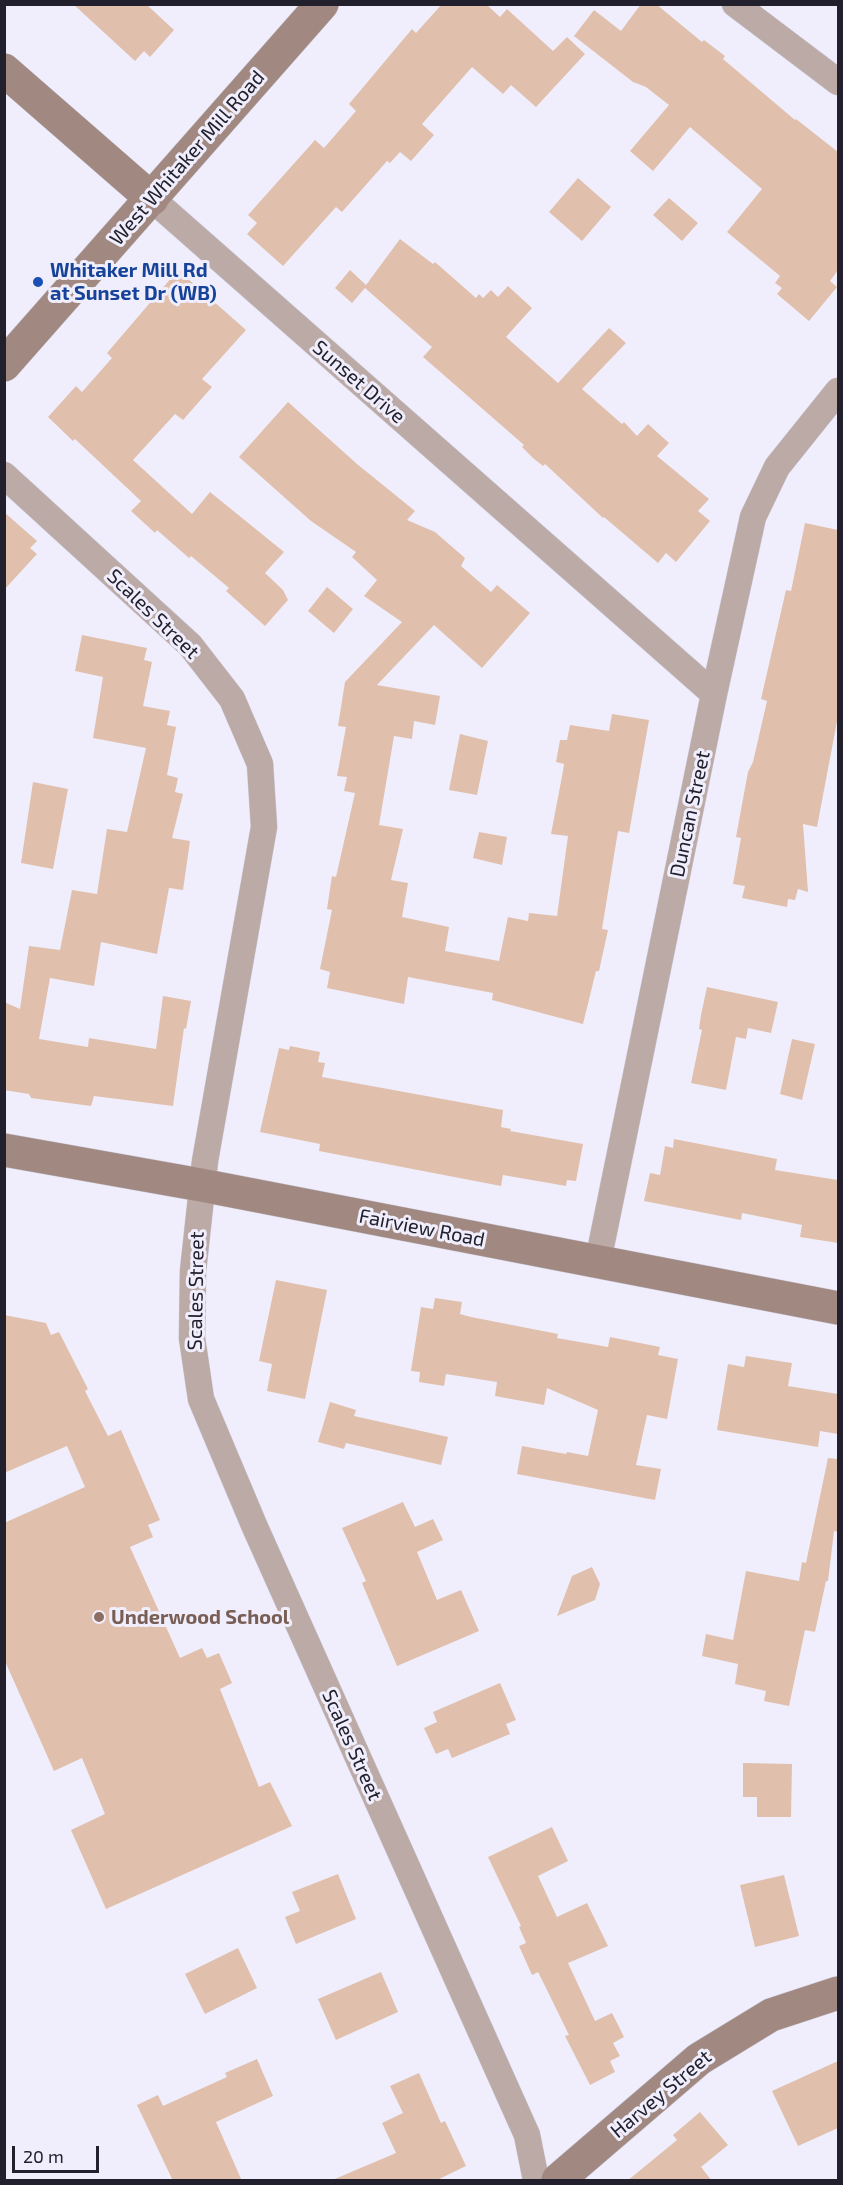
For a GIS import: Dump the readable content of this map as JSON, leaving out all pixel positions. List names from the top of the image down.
{
  "streets": {
    "street": [
      "West Whitaker Mill Road",
      "Sunset Drive",
      "Scales Street",
      "Duncan Street",
      "Fairview Road",
      "Harvey Street"
    ]
  },
  "crossings": [
    ["West Whitaker Mill Road", "Sunset Drive"],
    ["Sunset Drive", "Duncan Street"],
    ["Scales Street", "Fairview Road"],
    ["Duncan Street", "Fairview Road"]
  ],
  "places": ["Whitaker Mill Rd at Sunset Dr (WB)", "Underwood School"],
  "scale_bar": "20 m"
}
